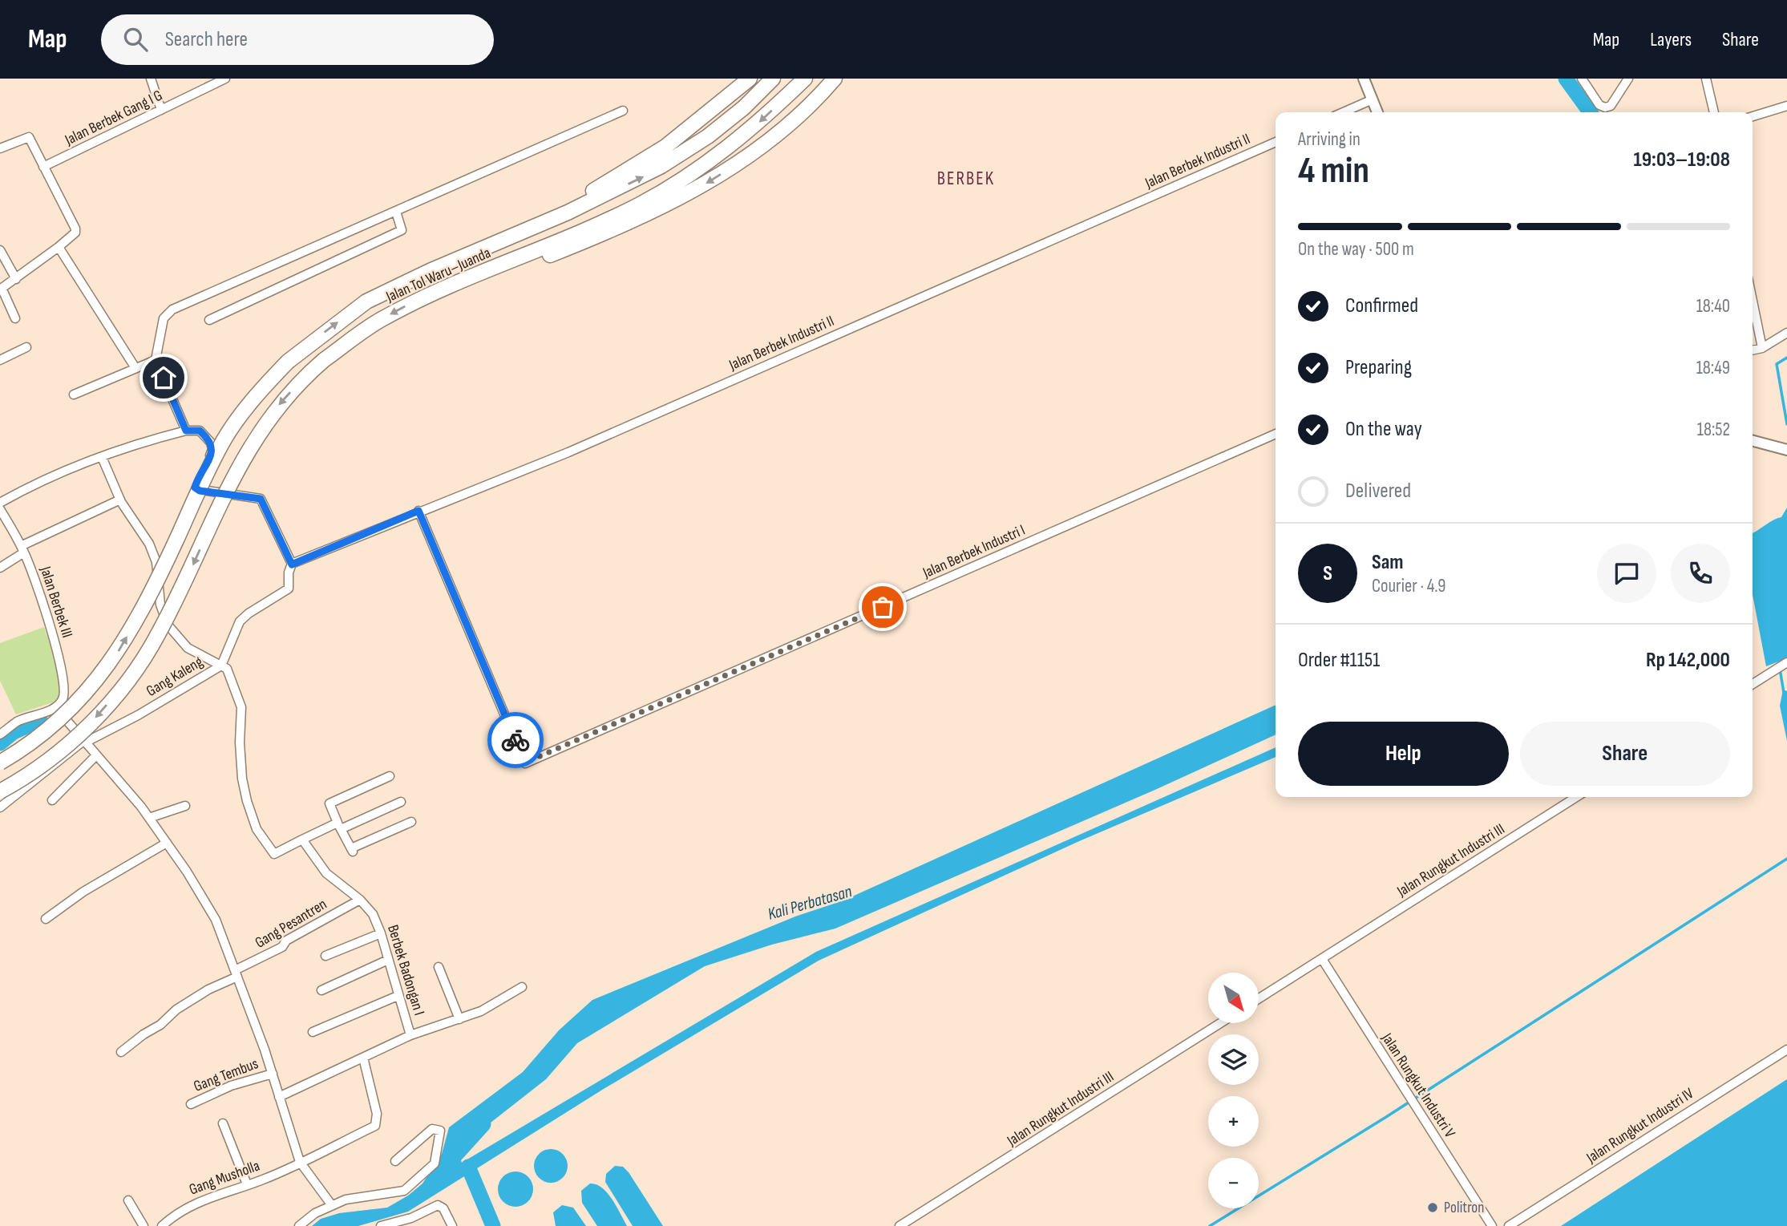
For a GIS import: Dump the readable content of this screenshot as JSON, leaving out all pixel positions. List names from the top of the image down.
{
  "streets": {
    "highway": ["Jalan Tol Waru–Juanda"],
    "street": [
      "Jalan Berbek Gang I G",
      "Jalan Berbek Industri II",
      "Jalan Berbek Industri I",
      "Jalan Berbek III",
      "Gang Kaleng",
      "Jalan Rungkut Industri III",
      "Gang Pesantren",
      "Berbek Badongan I",
      "Gang Tembus",
      "Jalan Rungkut Industri V",
      "Jalan Rungkut Industri IV",
      "Gang Musholla"
    ]
  },
  "crossings": [
    ["Jalan Berbek Industri II", "Jalan Berbek Industri I"],
    ["Jalan Berbek Industri II", "Gang Kaleng"],
    ["Jalan Rungkut Industri III", "Jalan Rungkut Industri V"],
    ["Gang Pesantren", "Berbek Badongan I"]
  ],
  "districts": ["BERBEK"],
  "water": ["Kali Perbatasan"],
  "places": ["Politron"],
  "north": "bottom right",
  "page": {
    "header": "Map",
    "search": "Search here",
    "nav": ["Map", "Layers", "Share"],
    "heading": ["4 min", "Arriving in", "19:03–19:08"],
    "panel": [
      "Sam",
      "Courier · 4.9",
      "Order #1151",
      "Rp 142,000"
    ],
    "bar": "On the way · 500 m",
    "list": [
      ["Confirmed", "18:40"],
      ["Preparing", "18:49"],
      ["On the way", "18:52"],
      "Delivered"
    ],
    "round": "S",
    "buttons": ["Help", "Share"],
    "map_buttons": ["+", "−"]
  }
}
